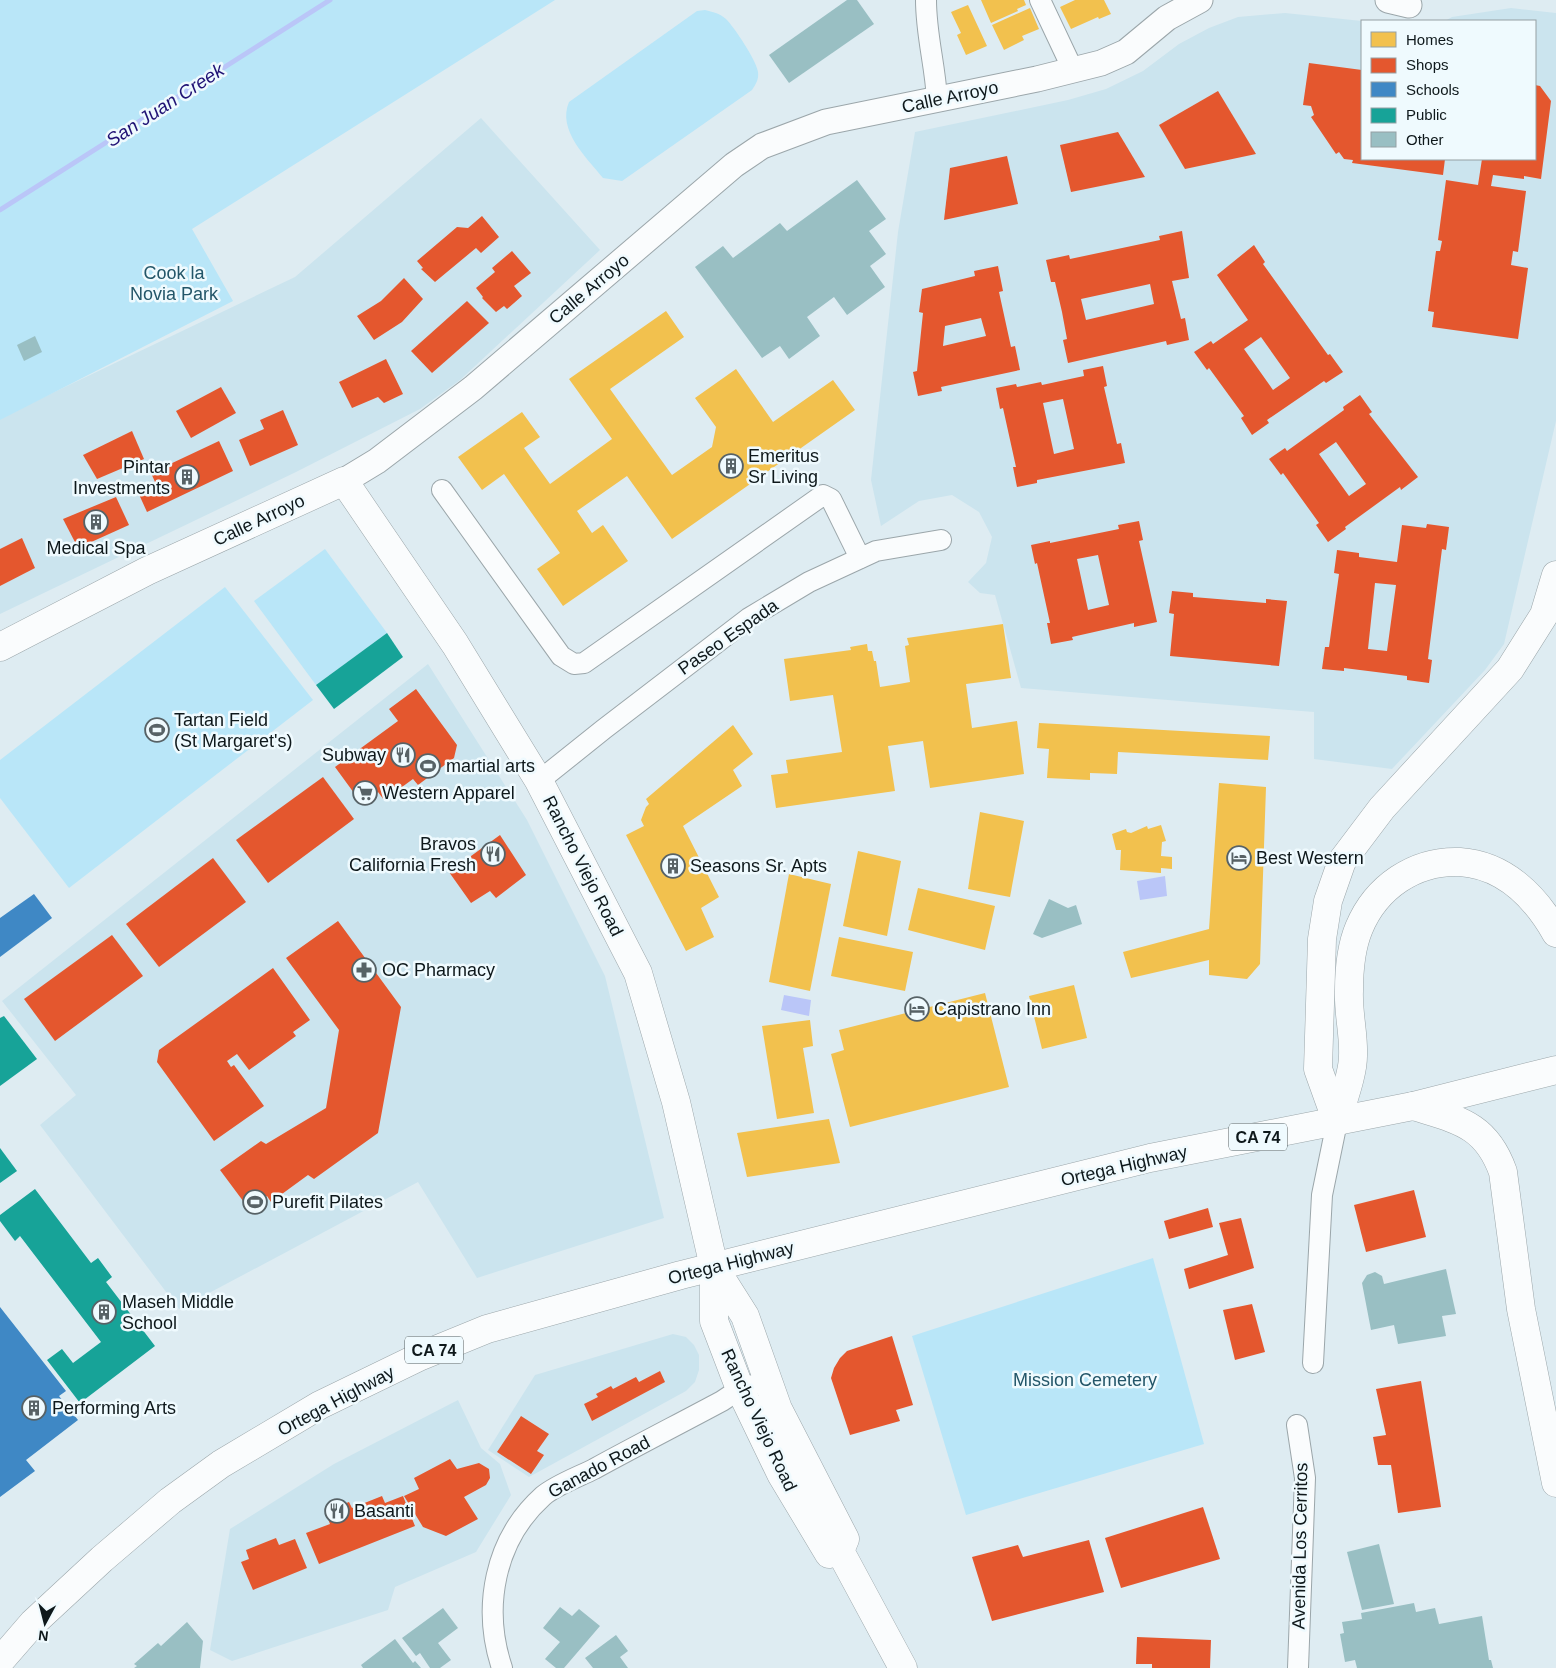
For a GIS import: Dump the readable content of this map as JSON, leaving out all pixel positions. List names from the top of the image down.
{
  "streets": {
    "main road": [
      "Calle Arroyo",
      "Rancho Viejo Road",
      "CA 74",
      "Ortega Highway"
    ],
    "street": ["Paseo Espada", "Ganado Road", "Avenida Los Cerritos"]
  },
  "crossings": [
    ["Calle Arroyo", "Rancho Viejo Road"],
    ["Paseo Espada", "Rancho Viejo Road"],
    ["Rancho Viejo Road", "Ortega Highway"],
    ["Rancho Viejo Road", "Ganado Road"]
  ],
  "water": ["San Juan Creek"],
  "parks": ["Cook la Novia Park", "Mission Cemetery"],
  "places": {
    "building": [
      "Emeritus Sr Living",
      "Pintar Investments",
      "Medical Spa",
      "Seasons Sr. Apts",
      "Maseh Middle School",
      "Performing Arts"
    ],
    "sports": ["Tartan Field (St Margaret's)", "martial arts", "Purefit Pilates"],
    "restaurant": ["Subway", "Bravos California Fresh", "Basanti"],
    "supermarket": ["Western Apparel"],
    "hotel": ["Best Western", "Capistrano Inn"],
    "pharmacy": ["OC Pharmacy"]
  },
  "legend": [
    "Homes",
    "Shops",
    "Schools",
    "Public",
    "Other"
  ],
  "north": "bottom"
}
